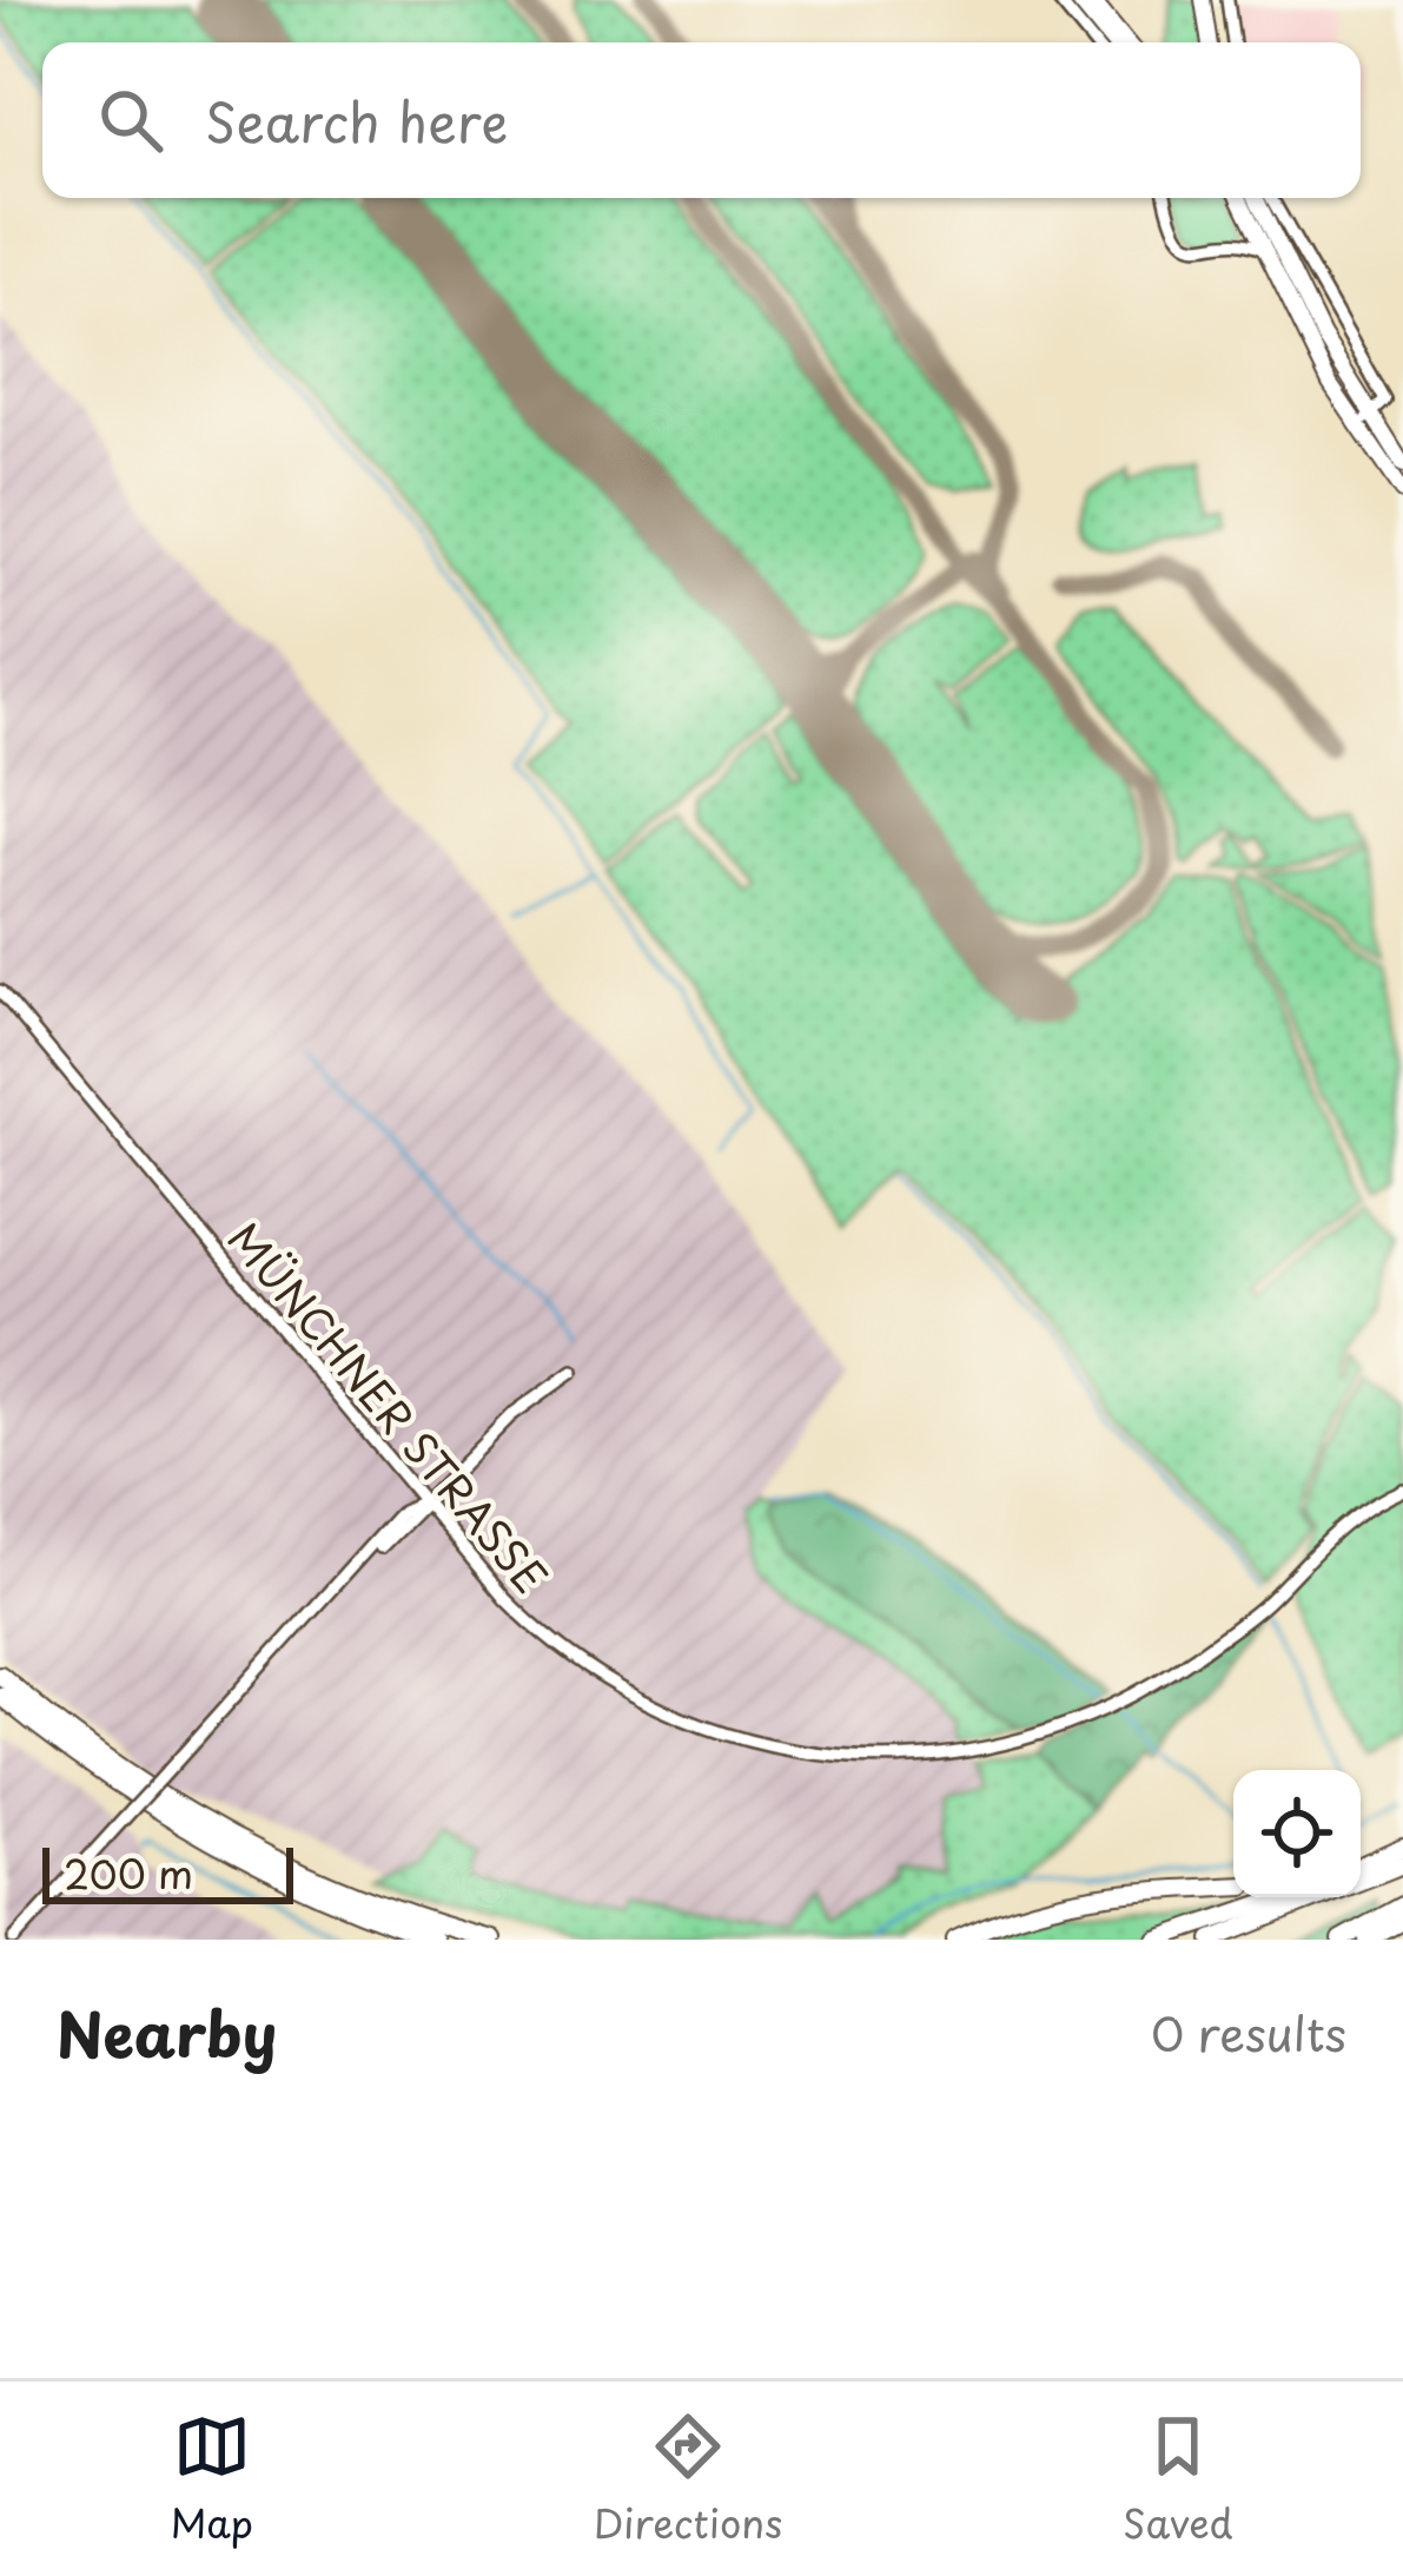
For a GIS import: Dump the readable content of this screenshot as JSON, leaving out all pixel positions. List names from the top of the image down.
{
  "streets": {
    "street": ["MÜNCHNER STRASSE"]
  },
  "scale_bar": "200 m",
  "page": {
    "search": "Search here",
    "scale": "200 m",
    "heading": ["Nearby", "0 results"],
    "nav": ["Map", "Directions", "Saved"]
  }
}
